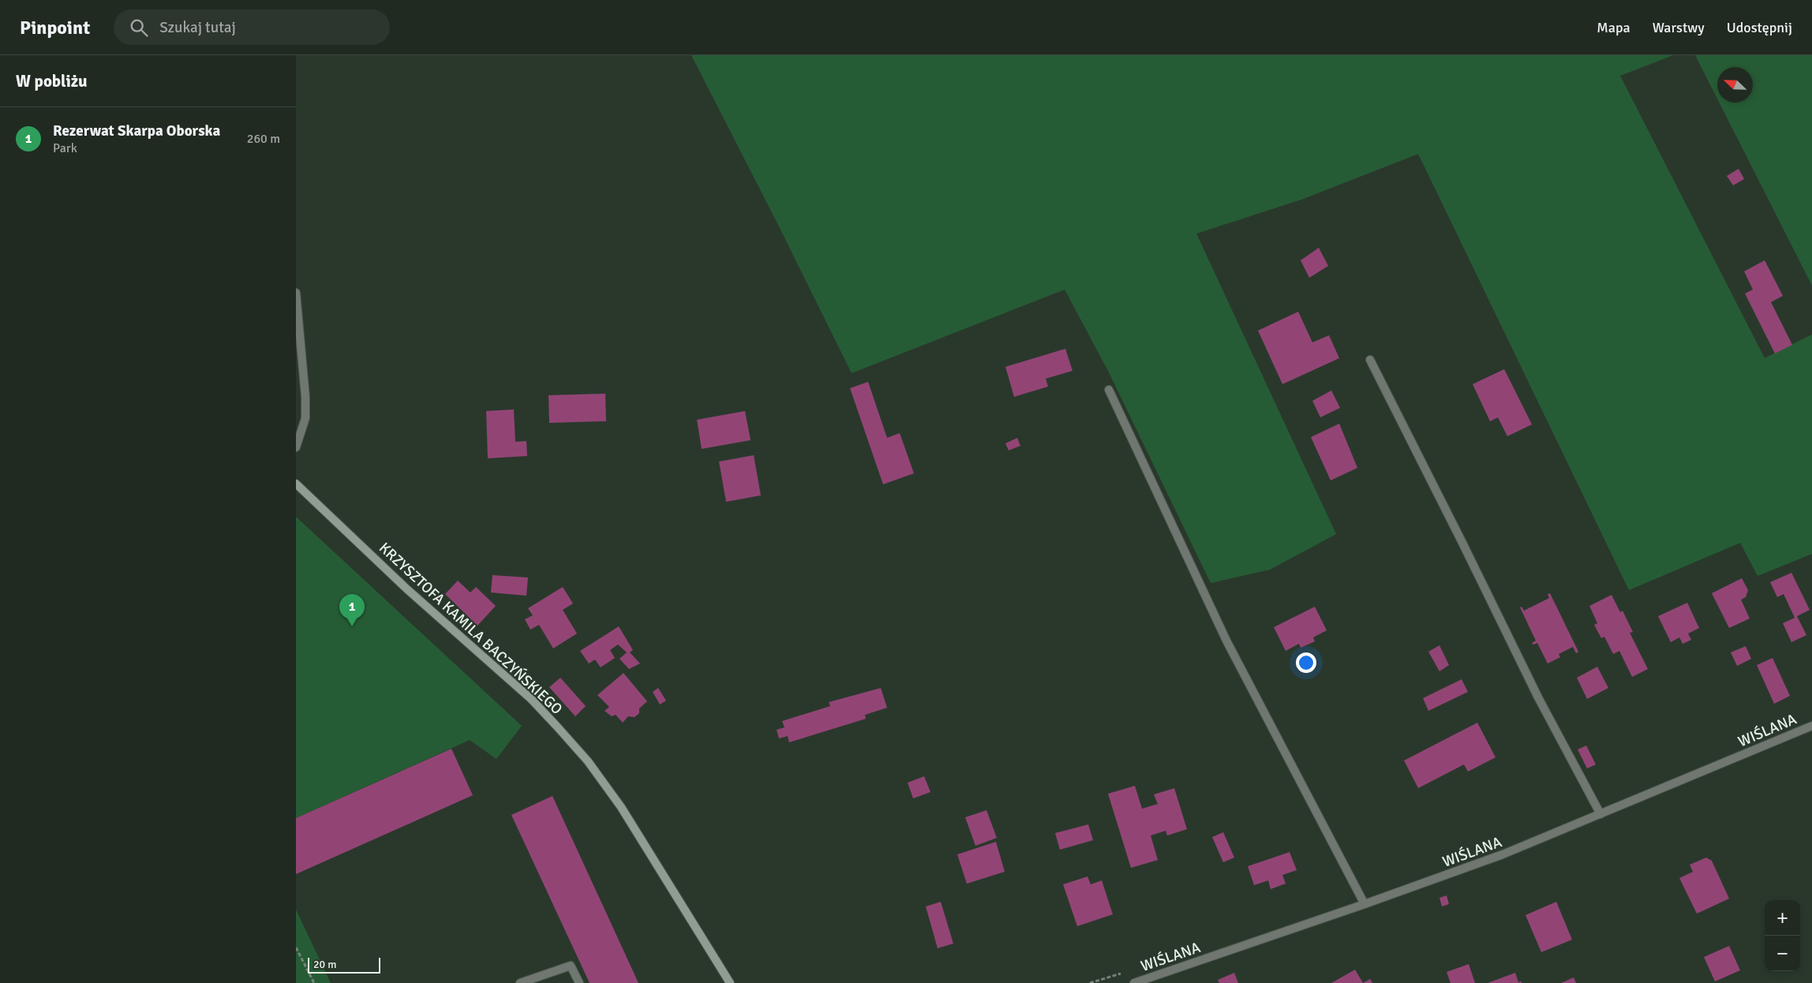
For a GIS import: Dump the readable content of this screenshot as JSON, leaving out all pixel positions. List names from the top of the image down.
{
  "streets": {
    "street": ["KRZYSZTOFA KAMILA BACZYŃSKIEGO", "WIŚLANA"]
  },
  "scale_bar": "20 m",
  "north": "top left",
  "page": {
    "header": "Pinpoint",
    "search": "Szukaj tutaj",
    "nav": ["Mapa", "Warstwy", "Udostępnij"],
    "heading": "W pobliżu",
    "list": [
      {
        "mark": "1",
        "name": "Rezerwat Skarpa Oborska",
        "note": "Park",
        "value": "260 m"
      }
    ],
    "pins": "1",
    "map_buttons": ["+", "−"],
    "scale": "20 m"
  }
}
